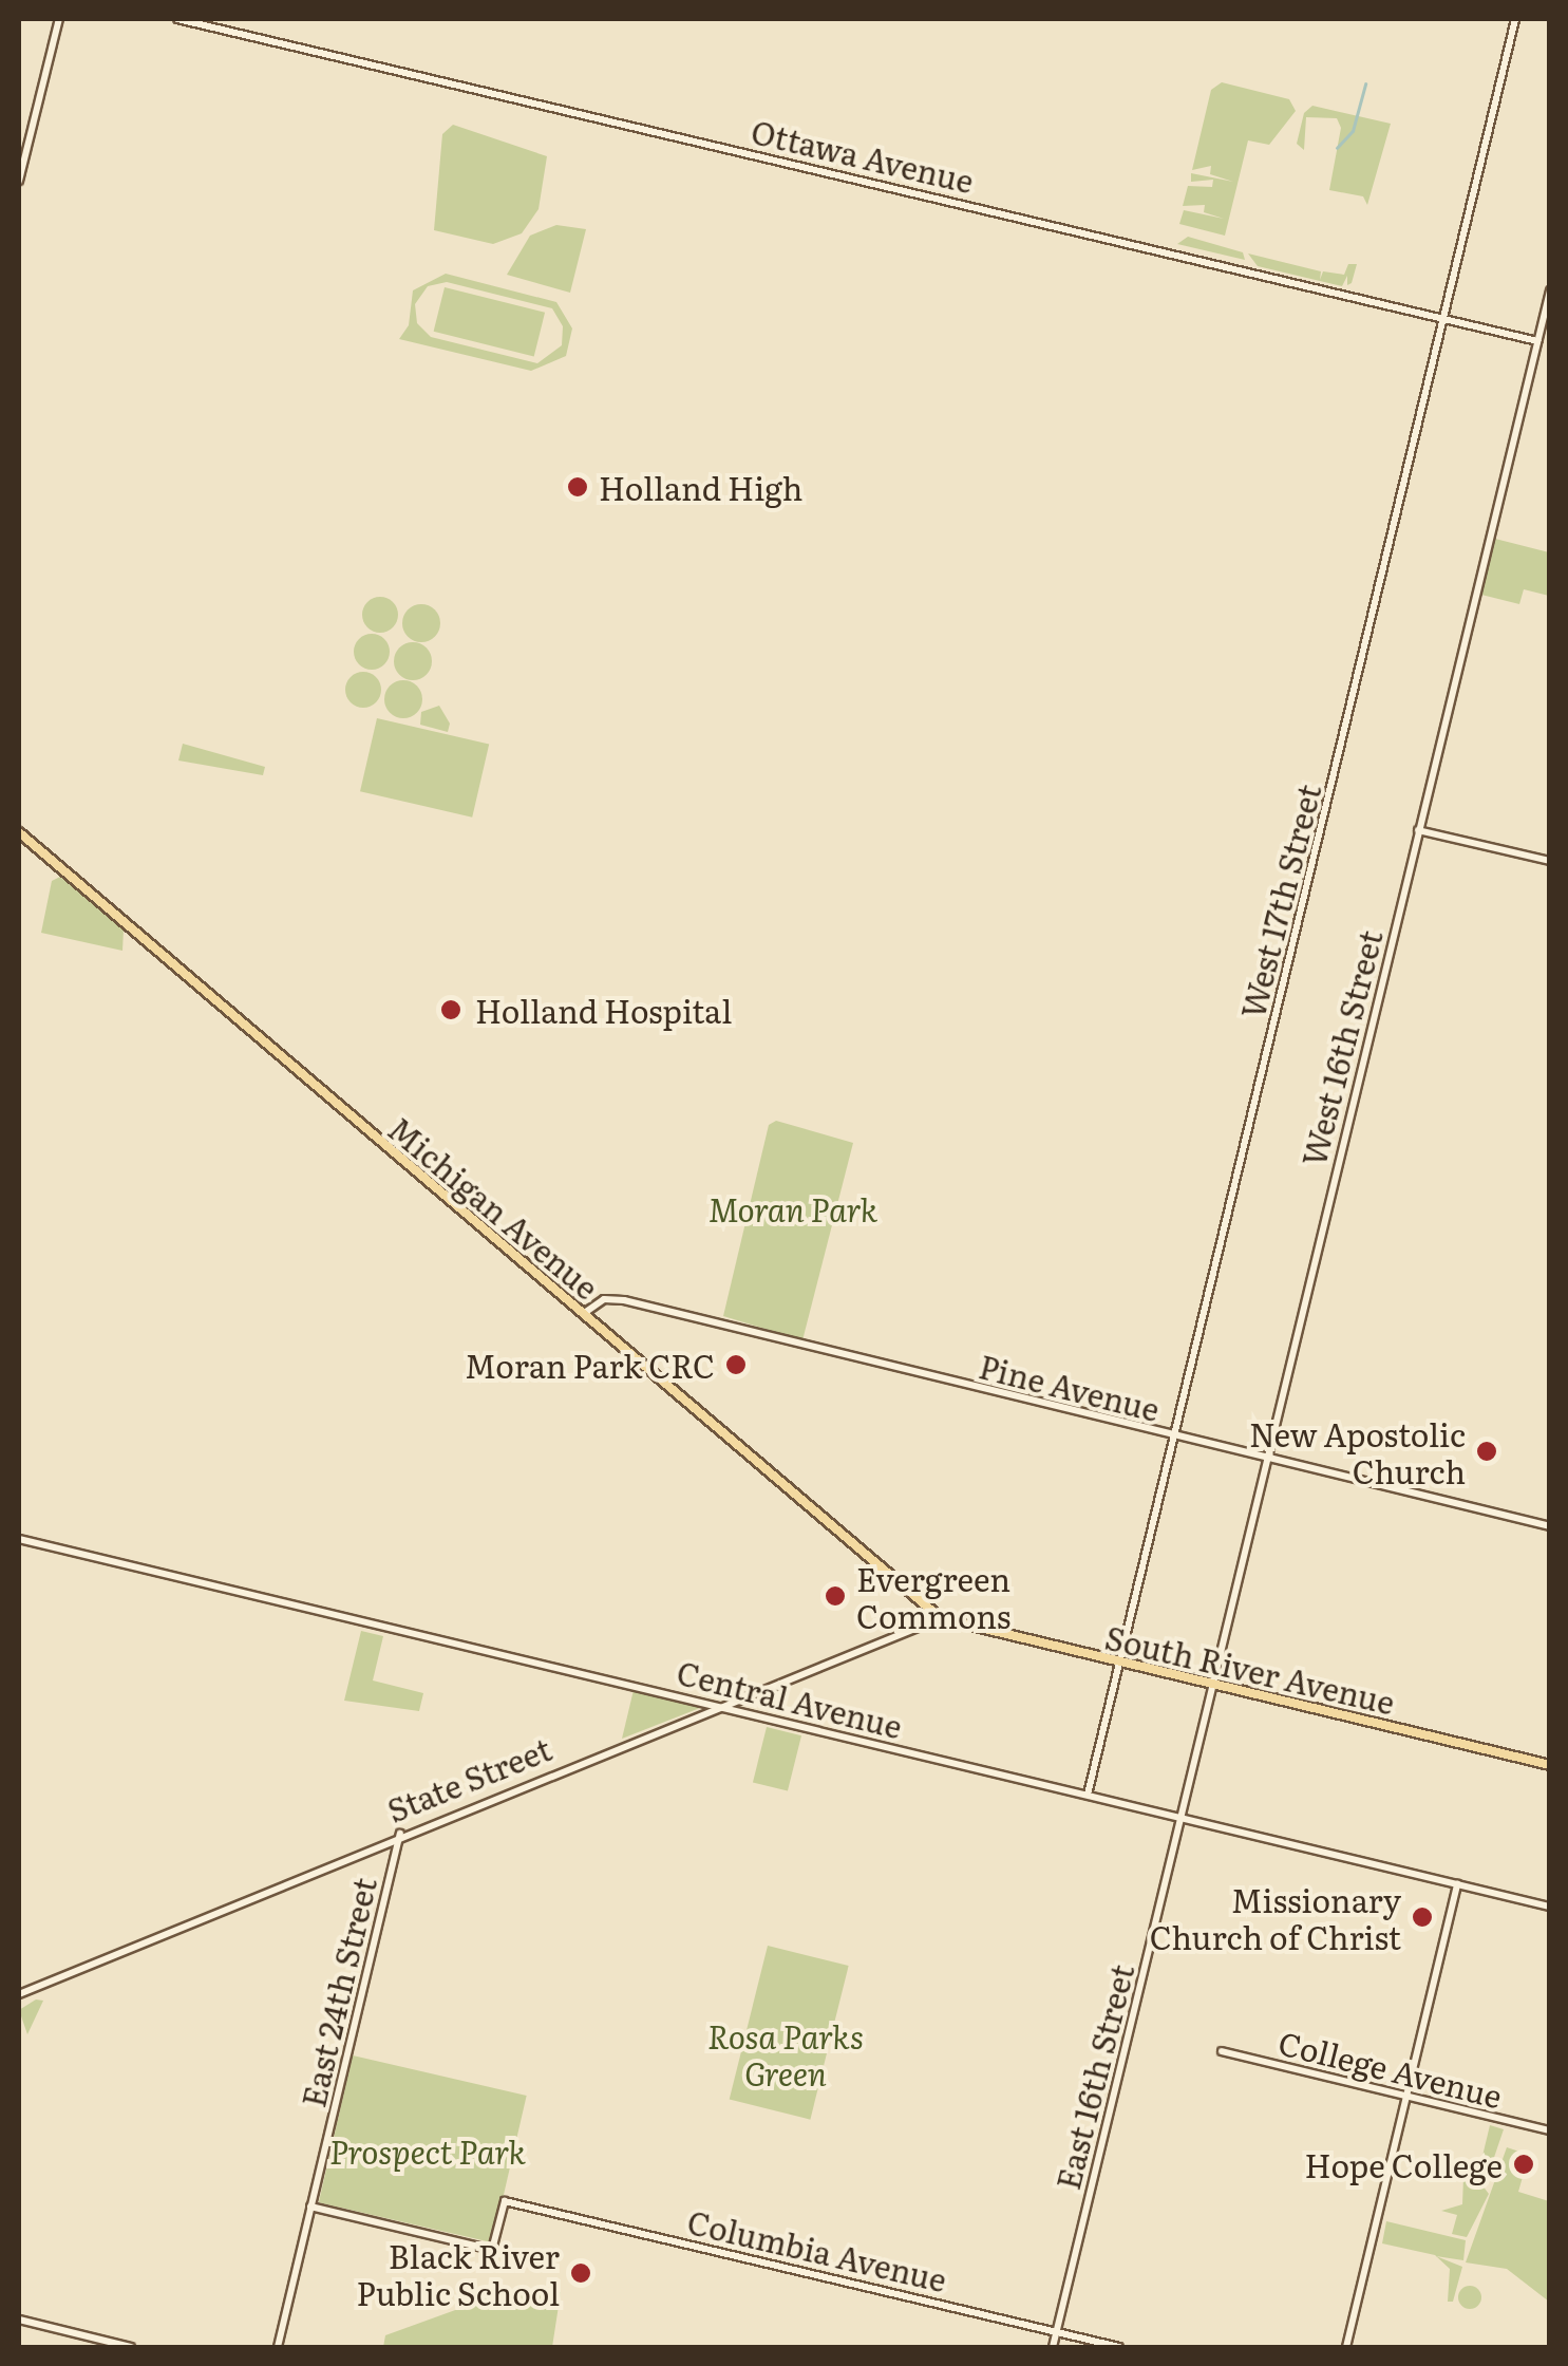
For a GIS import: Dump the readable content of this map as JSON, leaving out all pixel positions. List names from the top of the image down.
{
  "streets": {
    "main road": ["Michigan Avenue", "South River Avenue"],
    "street": [
      "Ottawa Avenue",
      "West 17th Street",
      "West 16th Street",
      "Pine Avenue",
      "Central Avenue",
      "State Street",
      "East 24th Street",
      "College Avenue",
      "East 16th Street",
      "Columbia Avenue"
    ]
  },
  "crossings": [
    ["Ottawa Avenue", "West 17th Street"],
    ["Ottawa Avenue", "West 16th Street"],
    ["West 17th Street", "Pine Avenue"],
    ["West 17th Street", "South River Avenue"],
    ["West 17th Street", "Central Avenue"],
    ["West 16th Street", "Pine Avenue"],
    ["West 16th Street", "South River Avenue"],
    ["West 16th Street", "Central Avenue"],
    ["West 16th Street", "East 16th Street"],
    ["Michigan Avenue", "Pine Avenue"],
    ["Michigan Avenue", "South River Avenue"],
    ["Michigan Avenue", "State Street"],
    ["South River Avenue", "State Street"],
    ["Central Avenue", "State Street"],
    ["Central Avenue", "East 16th Street"],
    ["State Street", "East 24th Street"],
    ["East 24th Street", "Columbia Avenue"],
    ["East 16th Street", "Columbia Avenue"]
  ],
  "parks": ["Moran Park", "Rosa Parks Green", "Prospect Park"],
  "places": [
    "Holland High",
    "Holland Hospital",
    "Moran Park CRC",
    "New Apostolic Church",
    "Evergreen Commons",
    "Missionary Church of Christ",
    "Hope College",
    "Black River Public School"
  ]
}
